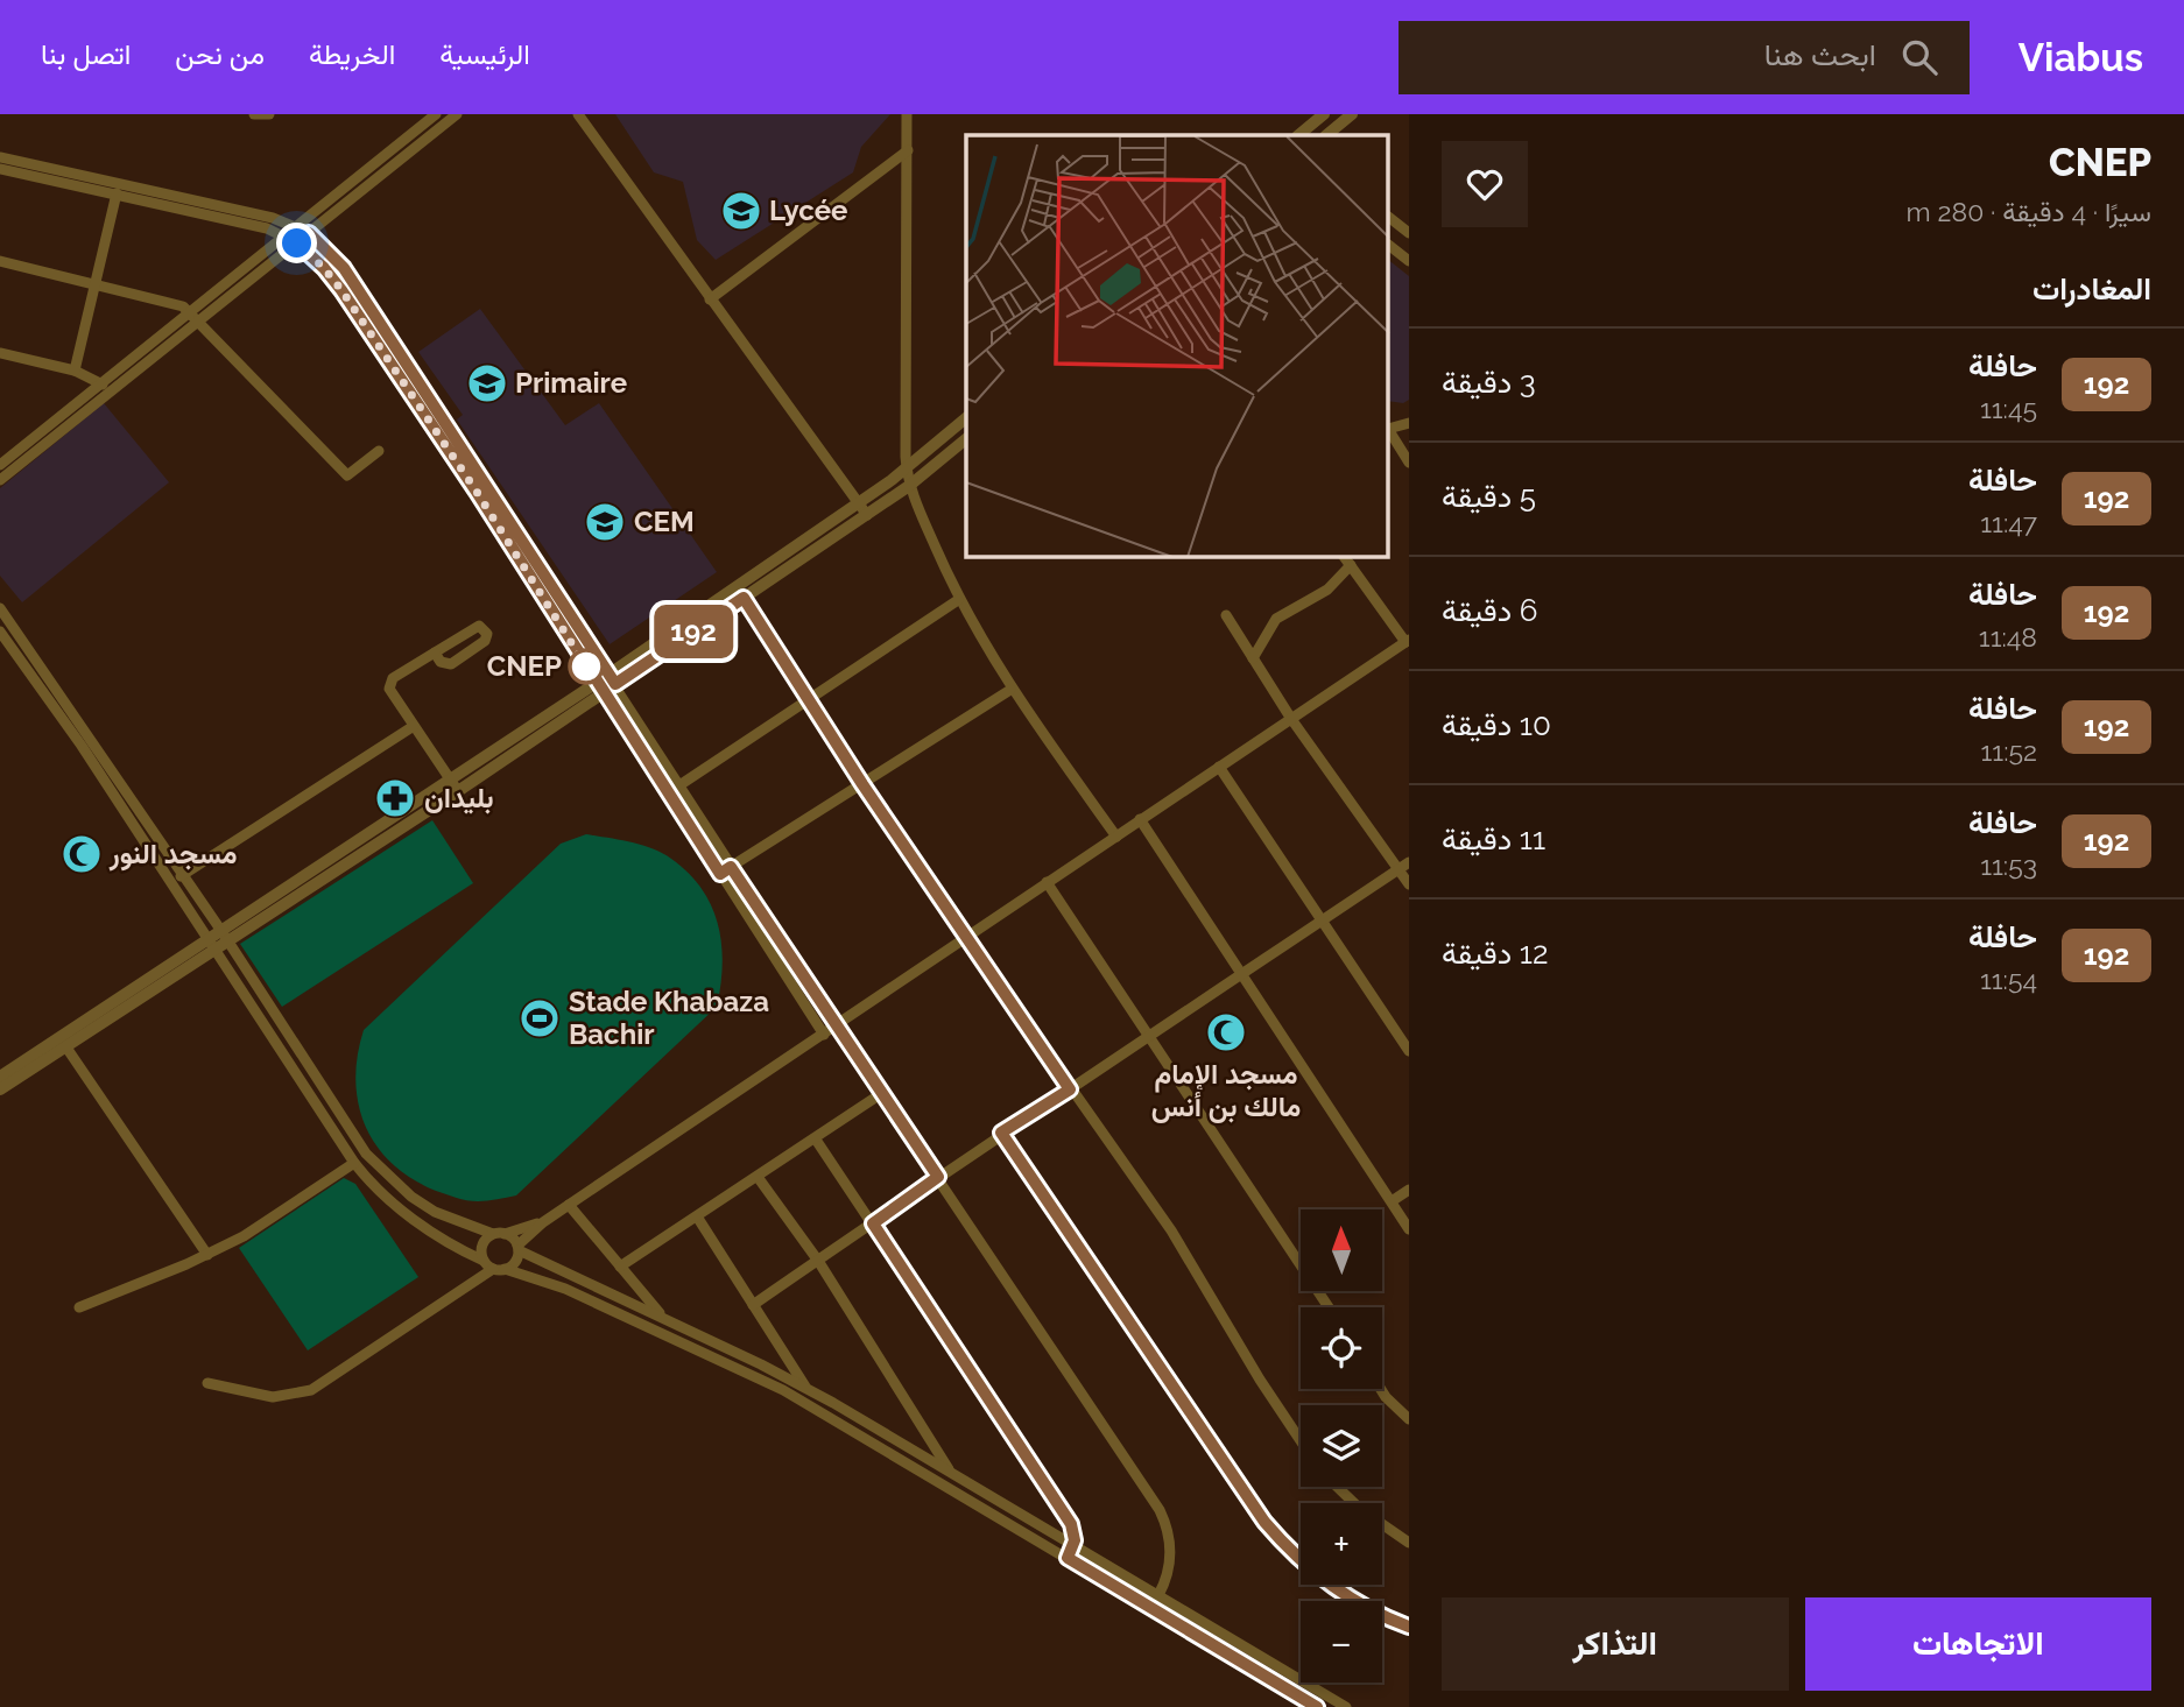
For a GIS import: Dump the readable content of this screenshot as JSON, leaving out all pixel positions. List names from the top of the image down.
{
  "places": {
    "school or university": ["Lycée", "Primaire", "CEM"],
    "other": ["CNEP"],
    "pharmacy": ["بليدان"],
    "mosque": ["مسجد النور", "مسجد الإمام مالك بن أنس"],
    "sports": ["Stade Khabaza Bachir"]
  },
  "lines": ["bus line 192"],
  "north": "top",
  "page": {
    "header": "Viabus",
    "search": "ابحث هنا",
    "nav": [
      "الرئيسية",
      "الخريطة",
      "من نحن",
      "اتصل بنا"
    ],
    "heading": [
      ["CNEP", "سيرًا · 4 دقيقة · 280 m"],
      "المغادرات"
    ],
    "on_map": "192",
    "list": [
      {
        "mark": "192",
        "name": "حافلة",
        "note": "11:45",
        "value": "3 دقيقة"
      },
      {
        "mark": "192",
        "name": "حافلة",
        "note": "11:47",
        "value": "5 دقيقة"
      },
      {
        "mark": "192",
        "name": "حافلة",
        "note": "11:48",
        "value": "6 دقيقة"
      },
      {
        "mark": "192",
        "name": "حافلة",
        "note": "11:52",
        "value": "10 دقيقة"
      },
      {
        "mark": "192",
        "name": "حافلة",
        "note": "11:53",
        "value": "11 دقيقة"
      },
      {
        "mark": "192",
        "name": "حافلة",
        "note": "11:54",
        "value": "12 دقيقة"
      }
    ],
    "map_buttons": ["+", "−"],
    "buttons": ["الاتجاهات", "التذاكر"]
  }
}
